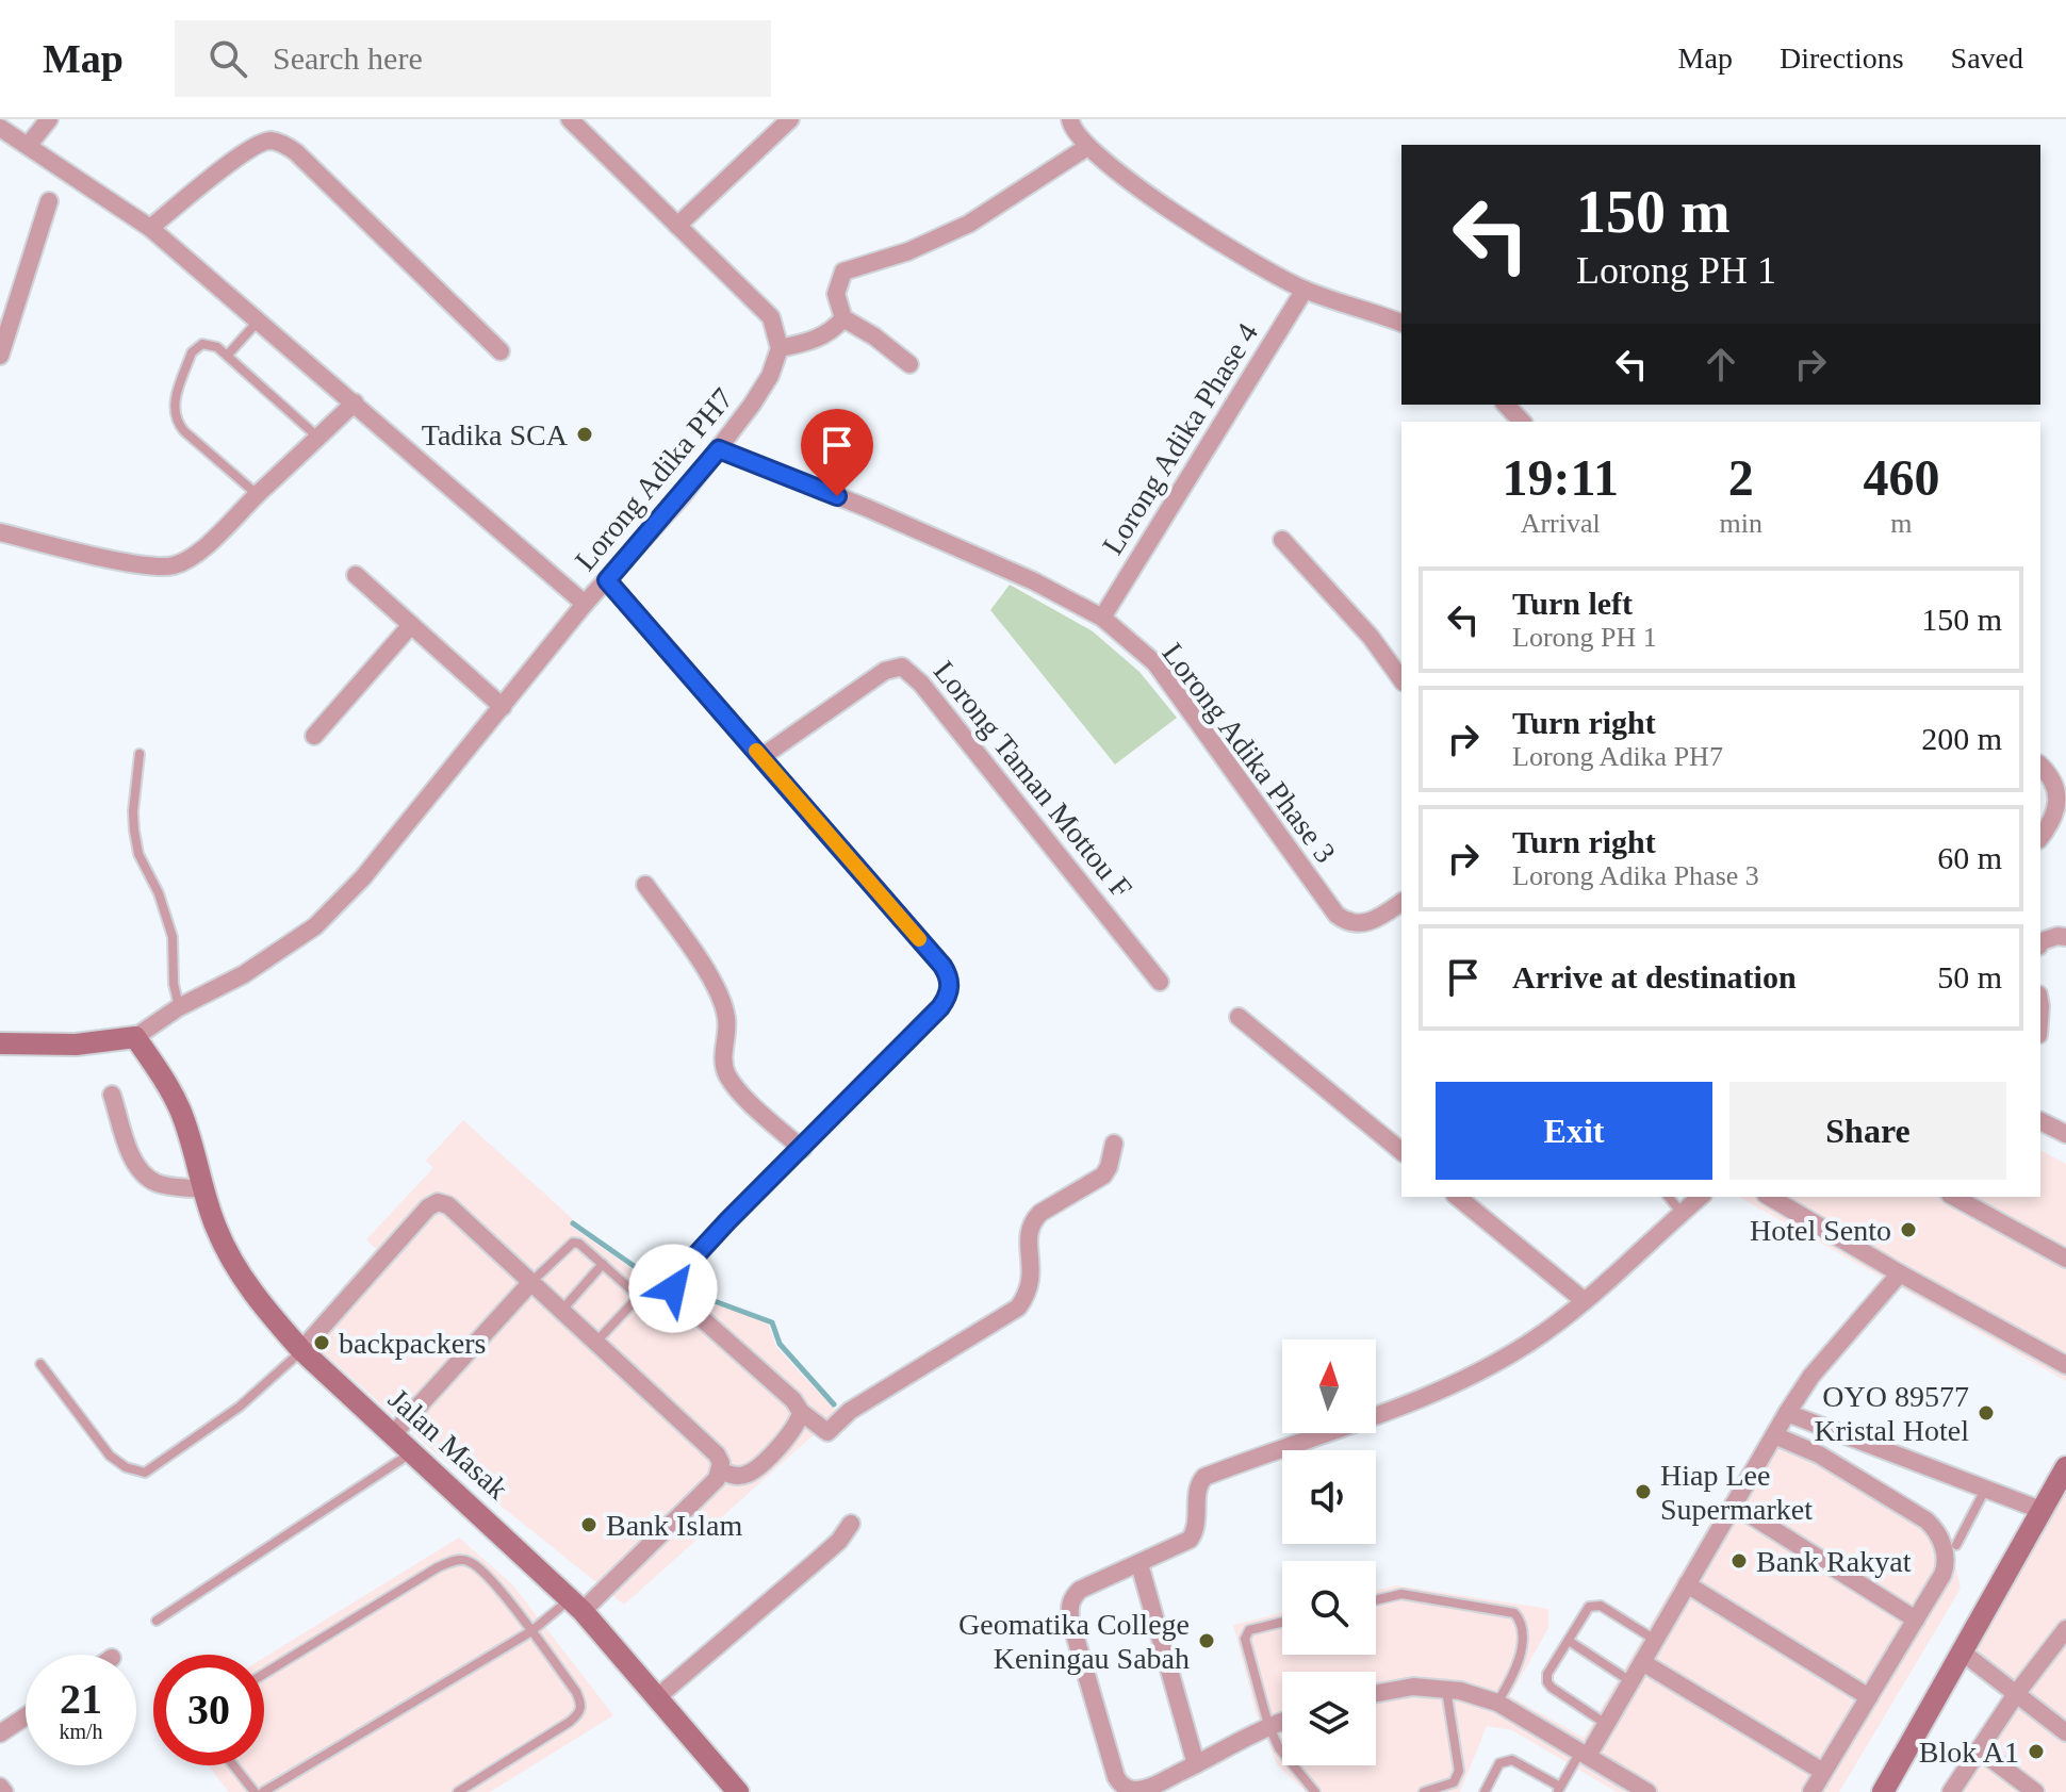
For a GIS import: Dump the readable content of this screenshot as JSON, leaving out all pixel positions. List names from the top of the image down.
{
  "streets": {
    "street": [
      "Lorong Adika Phase 4",
      "Lorong Adika PH7",
      "Lorong Adika Phase 3",
      "Lorong Taman Mottou F",
      "Jalan Masak"
    ]
  },
  "crossings": [
    ["Lorong Adika Phase 4", "Lorong Adika Phase 3"],
    ["Lorong Adika PH7", "Lorong Adika Phase 3"],
    ["Lorong Adika PH7", "Jalan Masak"]
  ],
  "places": [
    "Tadika SCA",
    "Hotel Sento",
    "backpackers",
    "OYO 89577 Kristal Hotel",
    "Hiap Lee Supermarket",
    "Bank Islam",
    "Bank Rakyat",
    "Geomatika College Keningau Sabah",
    "Blok A1"
  ],
  "north": "top",
  "page": {
    "header": "Map",
    "search": "Search here",
    "nav": ["Map", "Directions", "Saved"],
    "turn": ["150 m", "Lorong PH 1"],
    "eta": [
      "19:11",
      "Arrival",
      "2",
      "min",
      "460",
      "m"
    ],
    "list": [
      {
        "name": "Turn left",
        "note": "Lorong PH 1",
        "value": "150 m"
      },
      {
        "name": "Turn right",
        "note": "Lorong Adika PH7",
        "value": "200 m"
      },
      {
        "name": "Turn right",
        "note": "Lorong Adika Phase 3",
        "value": "60 m"
      },
      {
        "name": "Arrive at destination",
        "value": "50 m"
      }
    ],
    "buttons": ["Exit", "Share"],
    "speed": "21 km/h",
    "limit": "30"
  }
}
